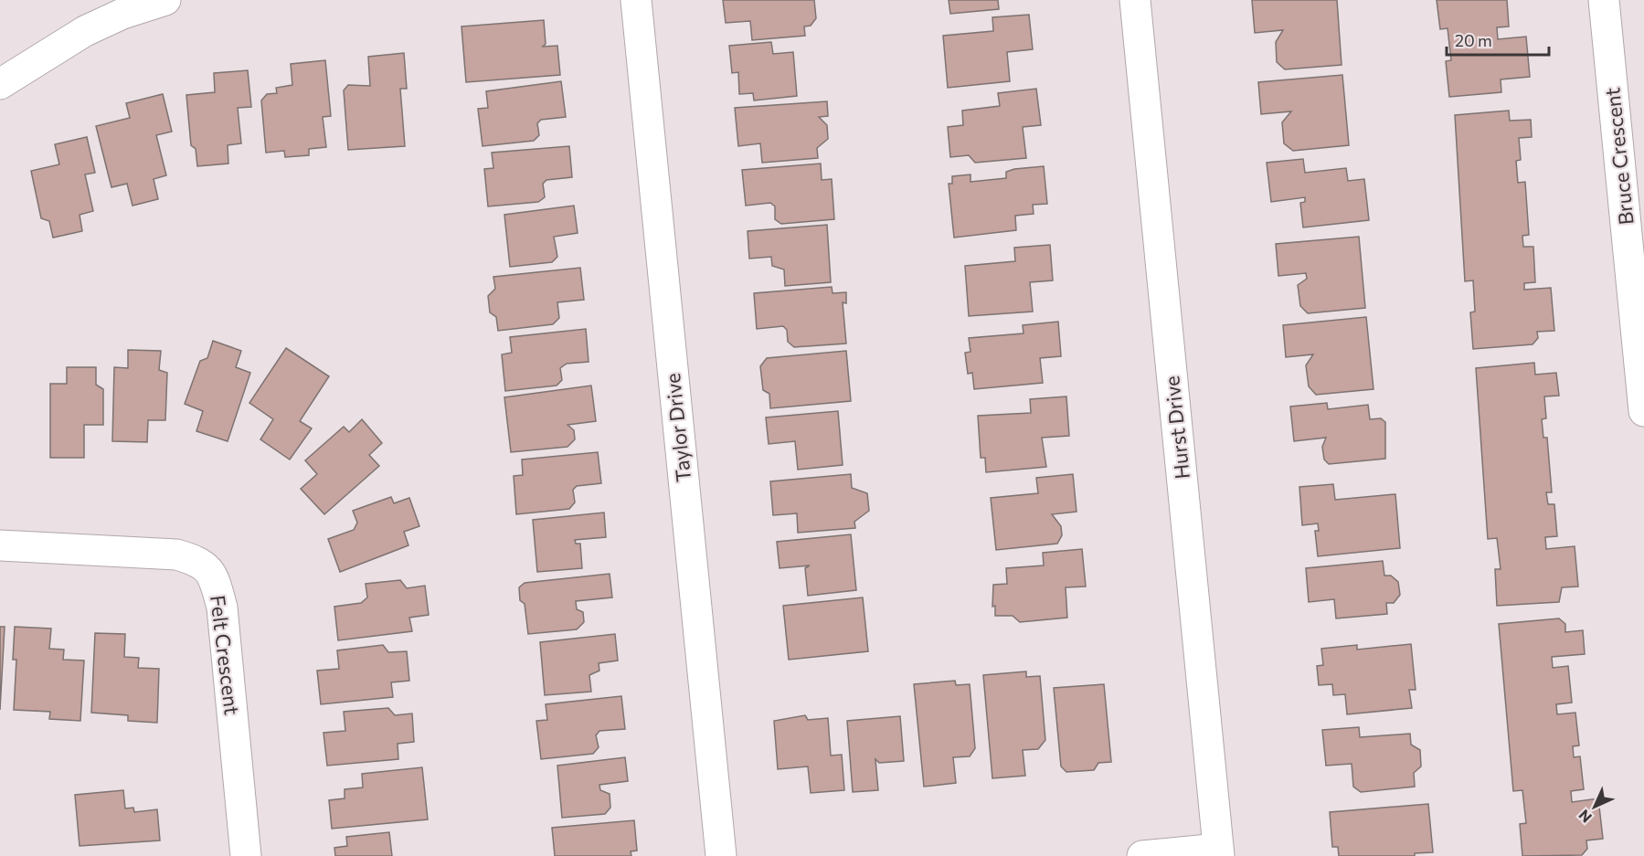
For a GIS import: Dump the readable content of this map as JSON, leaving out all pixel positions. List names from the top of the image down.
{
  "streets": {
    "street": [
      "Bruce Crescent",
      "Taylor Drive",
      "Hurst Drive",
      "Felt Crescent"
    ]
  },
  "scale_bar": "20 m",
  "north": "bottom left"
}
